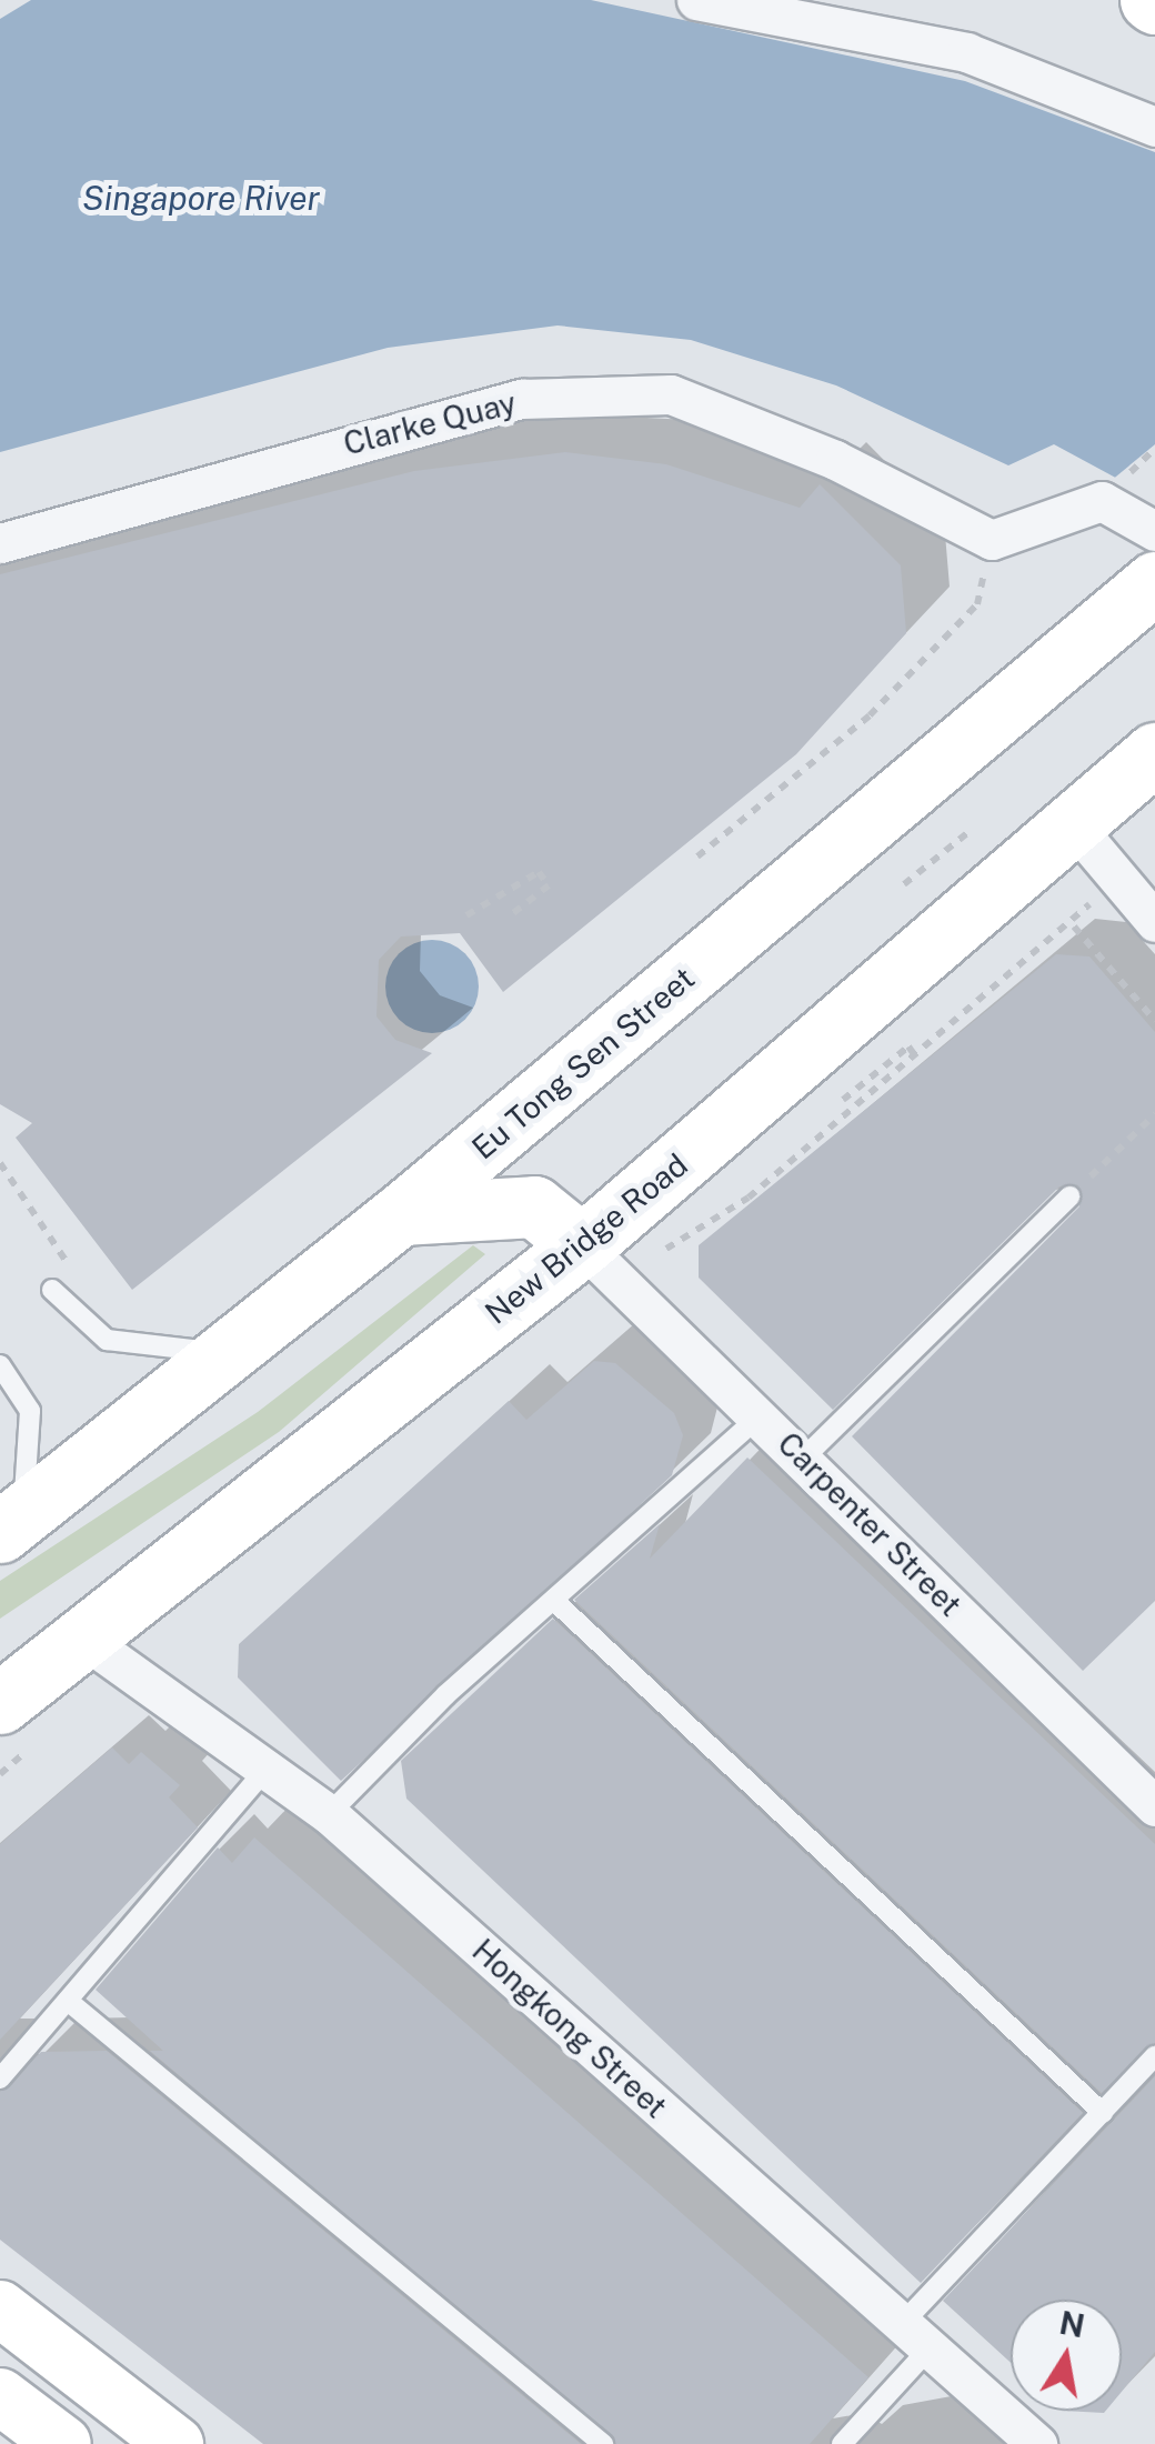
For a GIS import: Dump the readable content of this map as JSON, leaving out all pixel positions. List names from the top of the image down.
{
  "streets": {
    "main road": ["Eu Tong Sen Street", "New Bridge Road"],
    "street": ["Clarke Quay", "Carpenter Street", "Hongkong Street"]
  },
  "crossings": [
    ["New Bridge Road", "Carpenter Street"],
    ["New Bridge Road", "Hongkong Street"]
  ],
  "water": ["Singapore River"],
  "north": "top"
}
